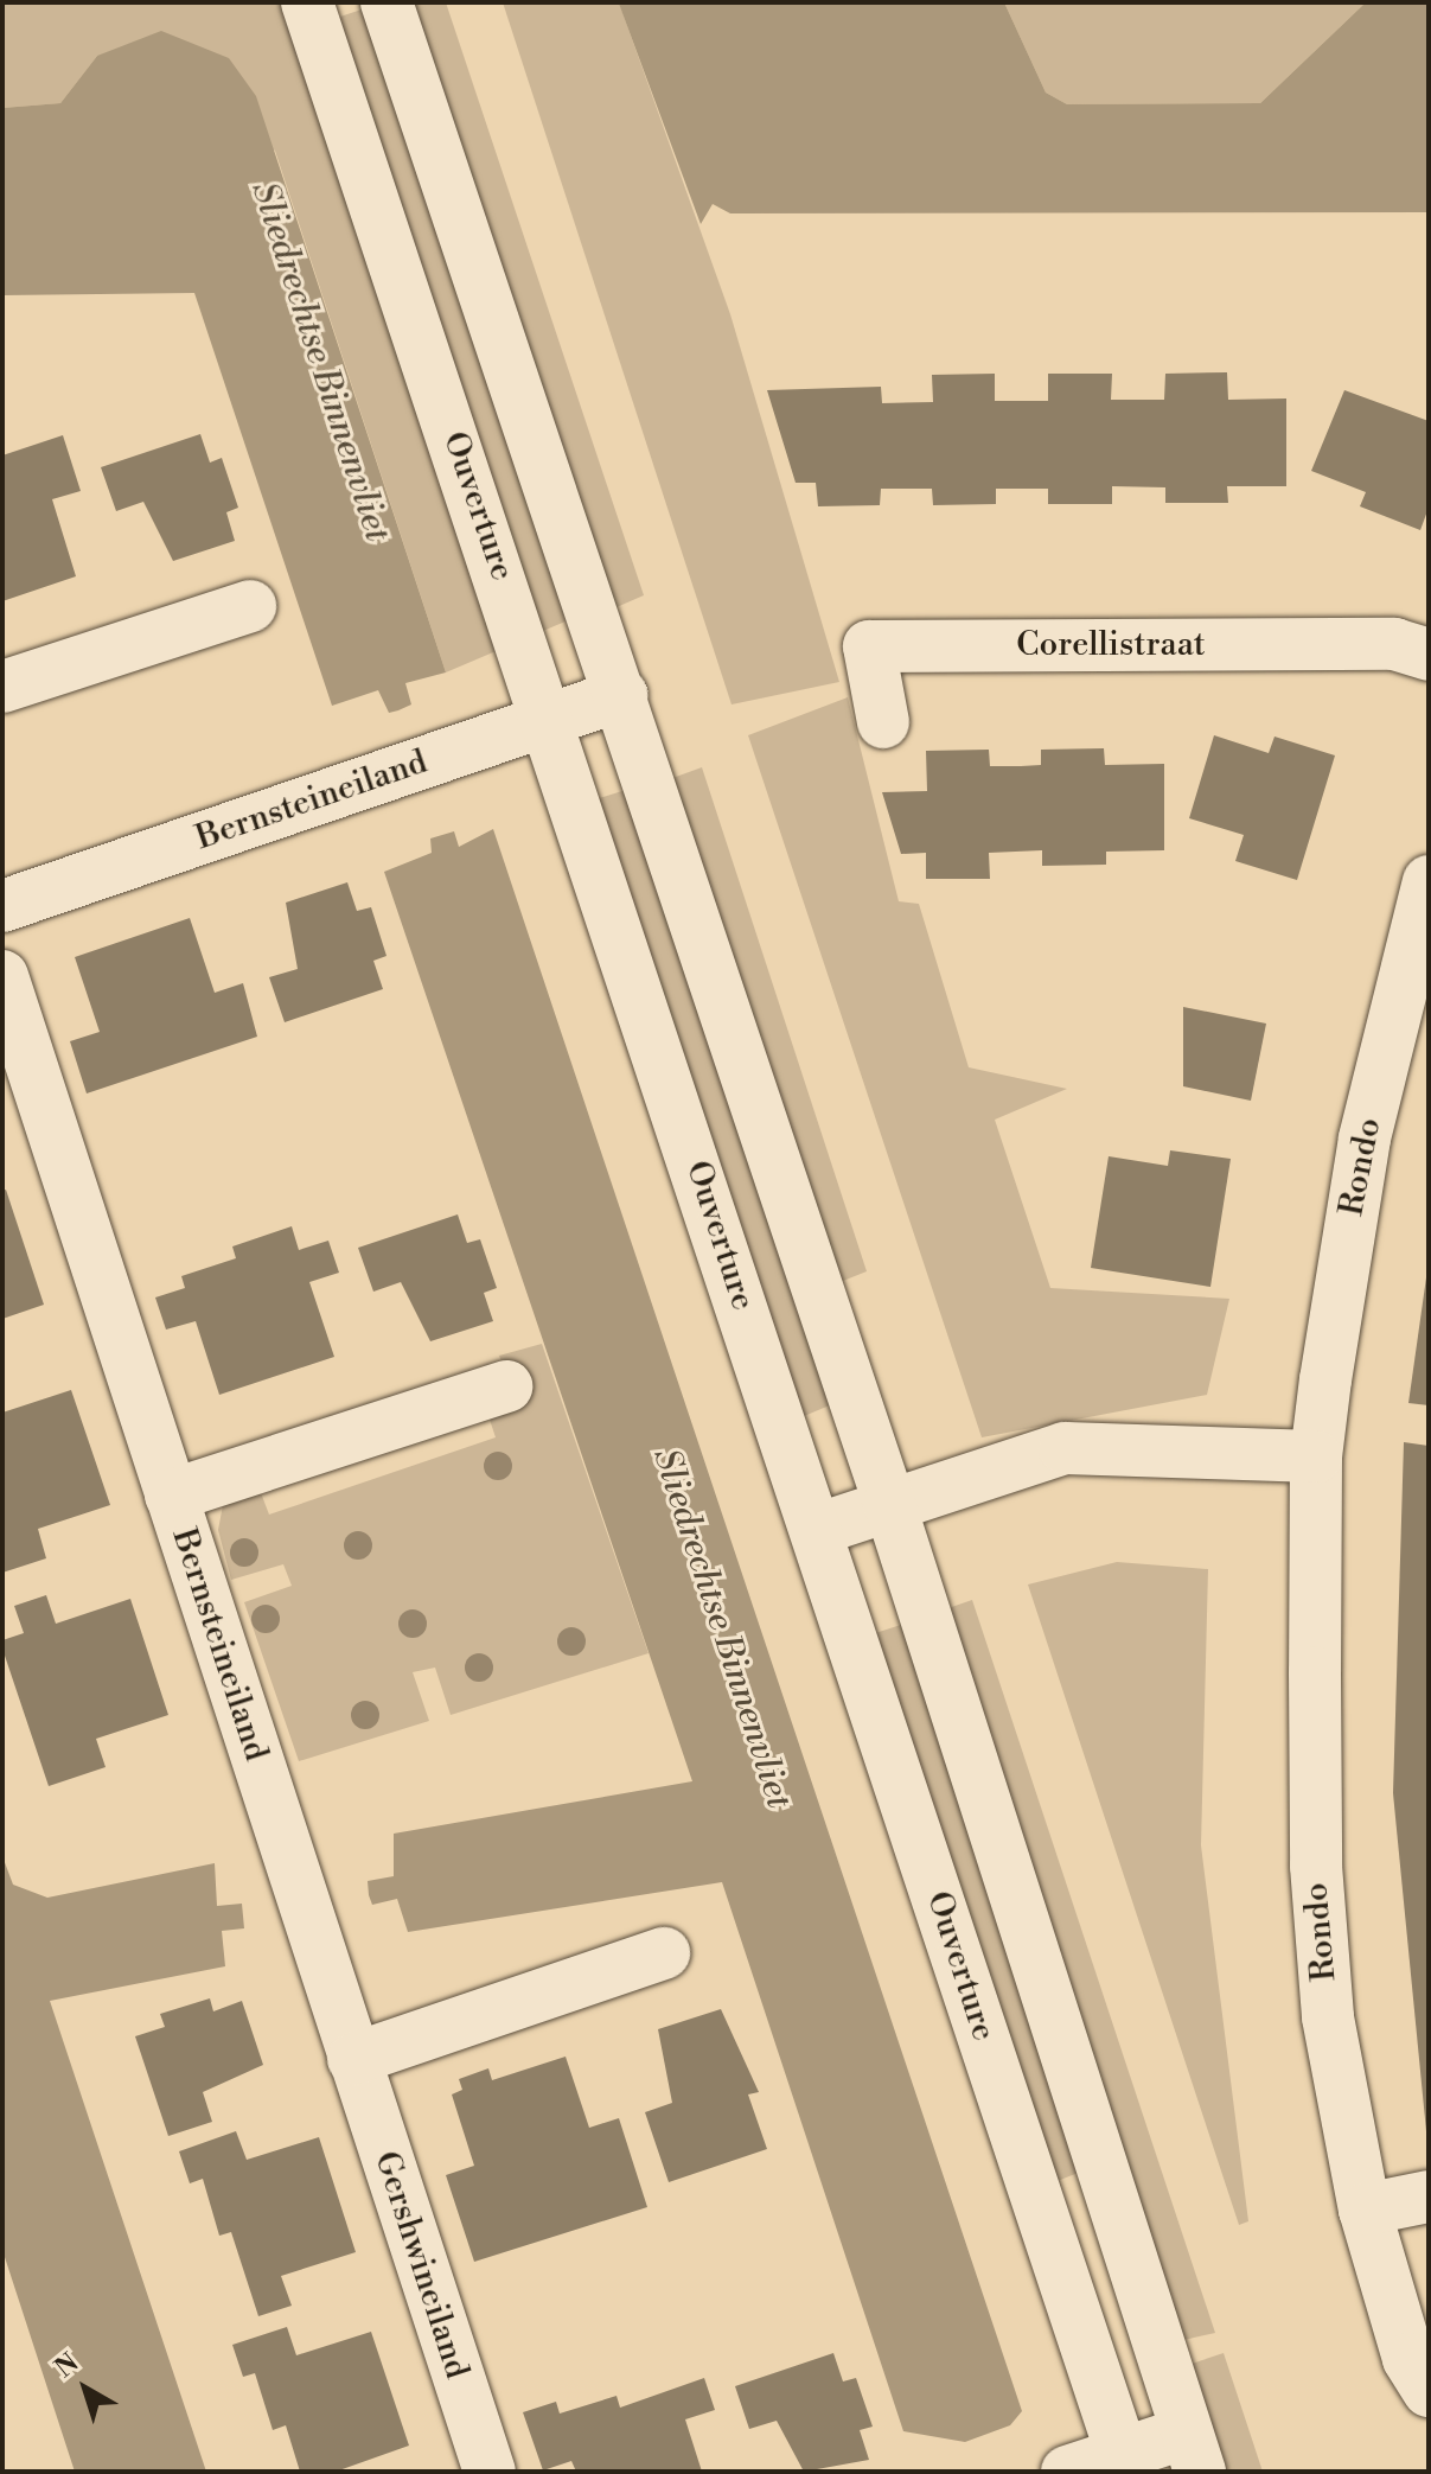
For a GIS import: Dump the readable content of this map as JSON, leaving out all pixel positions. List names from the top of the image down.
{
  "streets": {
    "street": [
      "Ouverture",
      "Corellistraat",
      "Bernsteineiland",
      "Rondo",
      "Gershwineiland"
    ]
  },
  "crossings": [
    ["Ouverture", "Bernsteineiland"],
    ["Bernsteineiland", "Gershwineiland"]
  ],
  "water": ["Sliedrechtse Binnenvliet"],
  "north": "top left"
}
